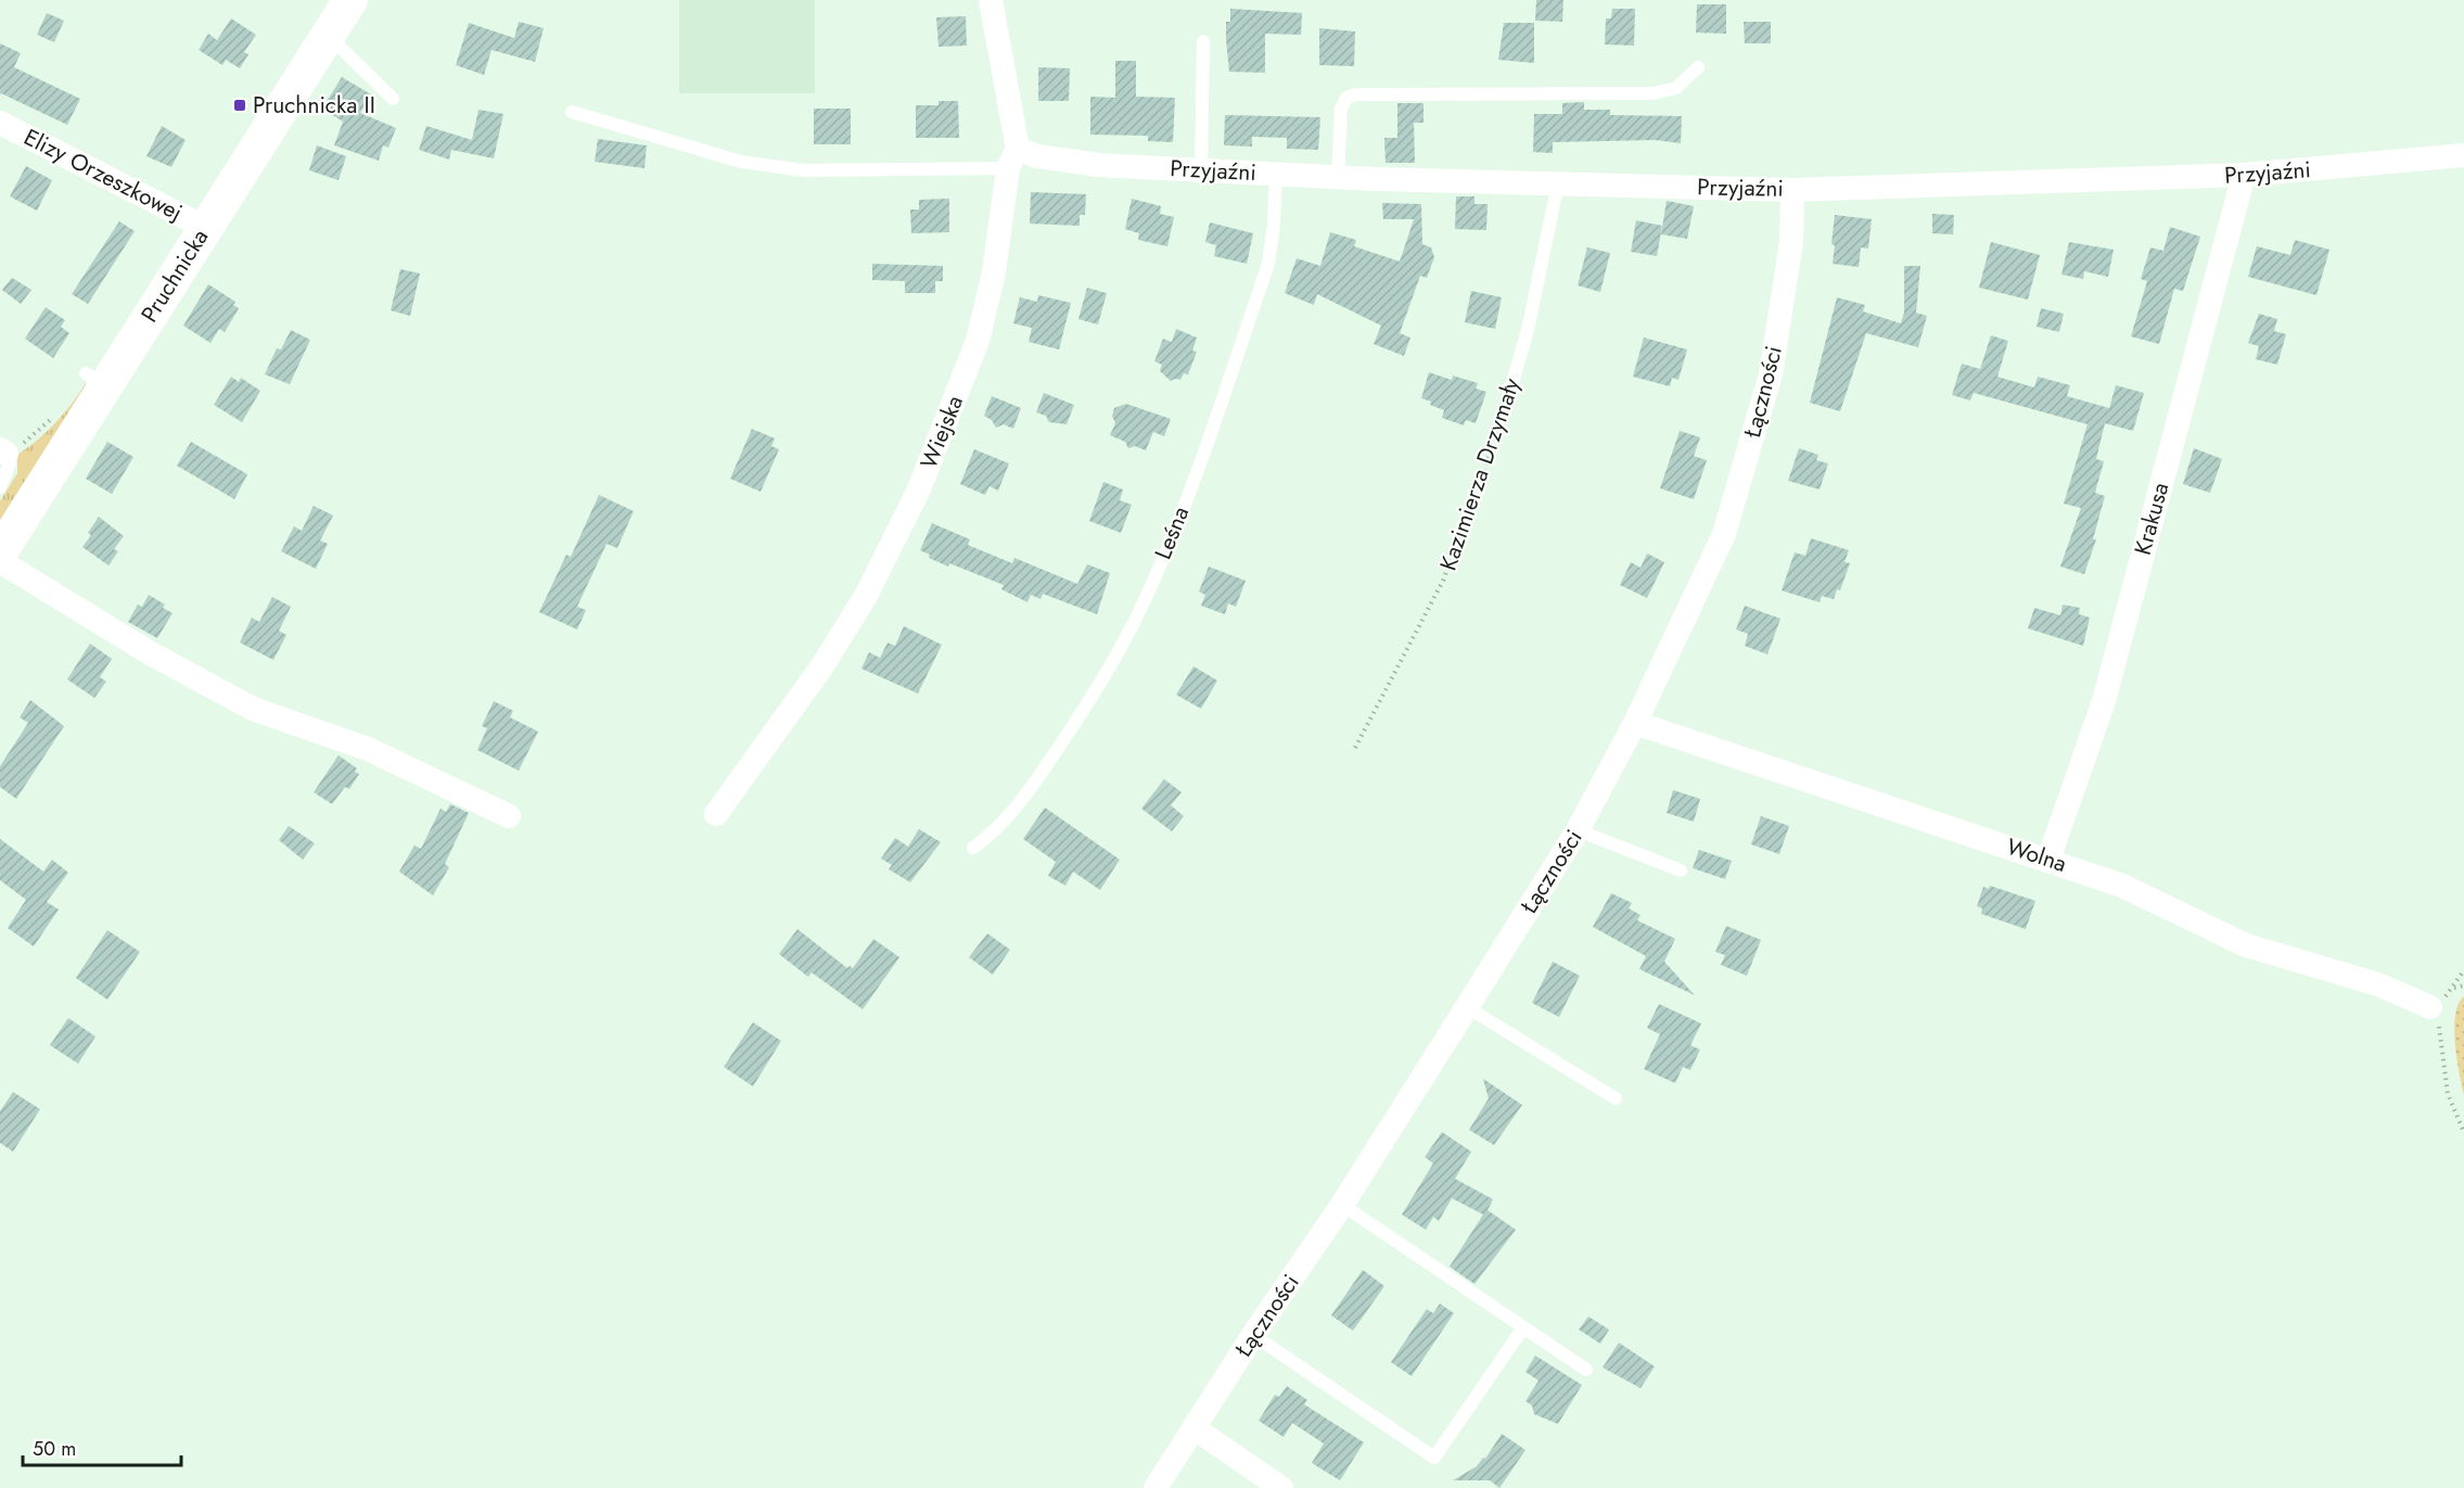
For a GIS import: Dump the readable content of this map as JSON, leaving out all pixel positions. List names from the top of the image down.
{
  "streets": {
    "main road": ["Pruchnicka"],
    "street": [
      "Przyjaźni",
      "Elizy Orzeszkowej",
      "Łączności",
      "Wiejska",
      "Krakusa",
      "Wolna"
    ],
    "lane": ["Kazimierza Drzymały", "Leśna"]
  },
  "crossings": [
    ["Przyjaźni", "Łączności"],
    ["Przyjaźni", "Wiejska"],
    ["Przyjaźni", "Kazimierza Drzymały"],
    ["Przyjaźni", "Krakusa"],
    ["Przyjaźni", "Leśna"],
    ["Elizy Orzeszkowej", "Pruchnicka"],
    ["Łączności", "Wolna"],
    ["Krakusa", "Wolna"]
  ],
  "places": {
    "transit": ["Pruchnicka II"]
  },
  "scale_bar": "50 m"
}
